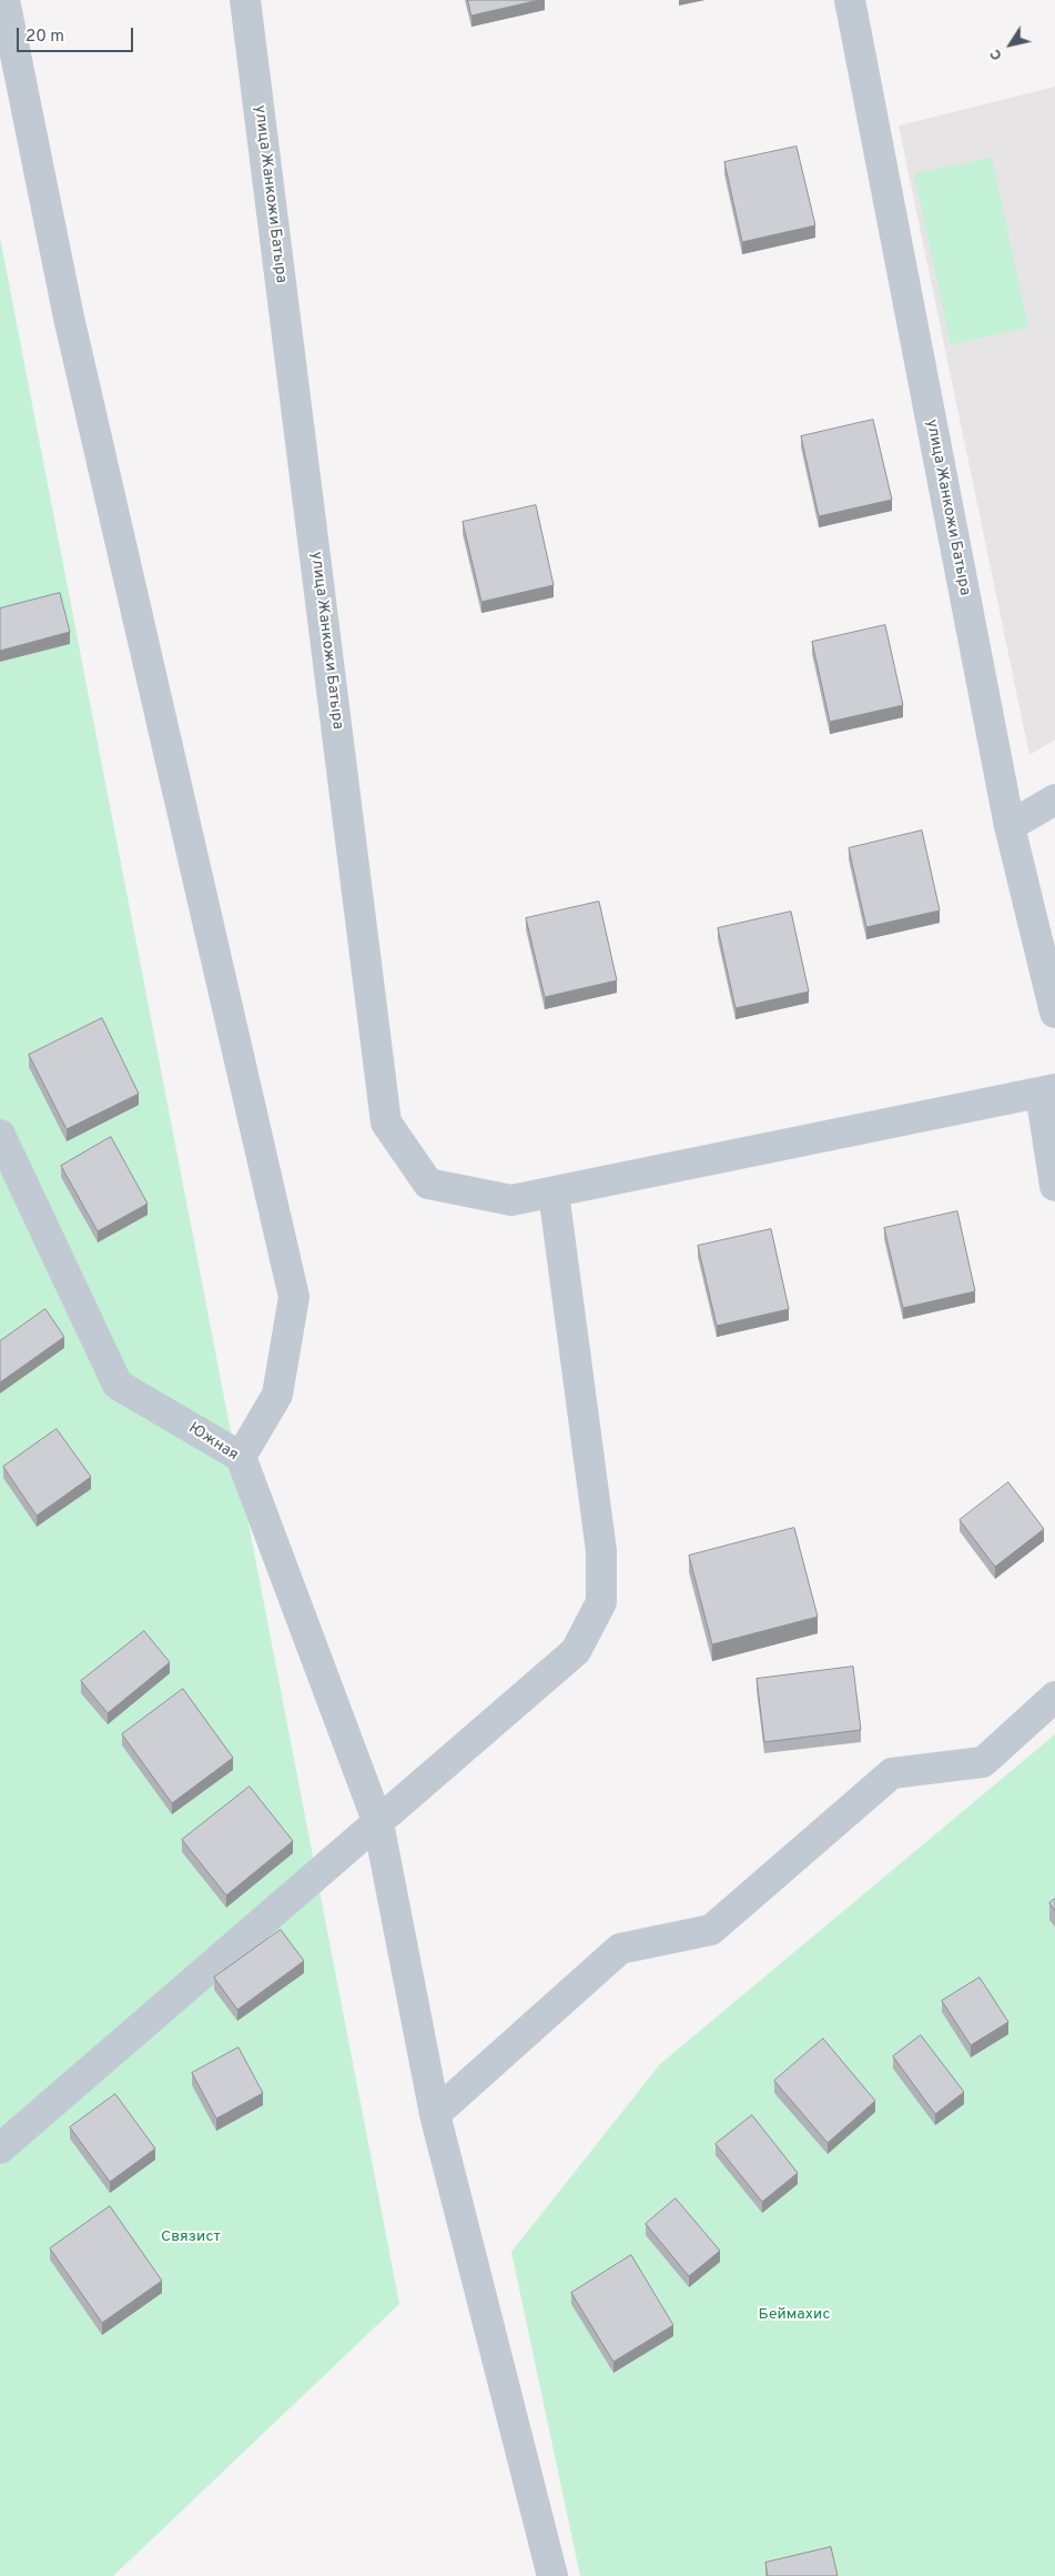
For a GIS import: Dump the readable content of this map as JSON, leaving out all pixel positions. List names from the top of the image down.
{
  "streets": {
    "street": ["улица Жанкожи Батыра", "Южная"]
  },
  "parks": ["Связист", "Беймахис"],
  "scale_bar": "20 m",
  "north": "bottom left"
}
